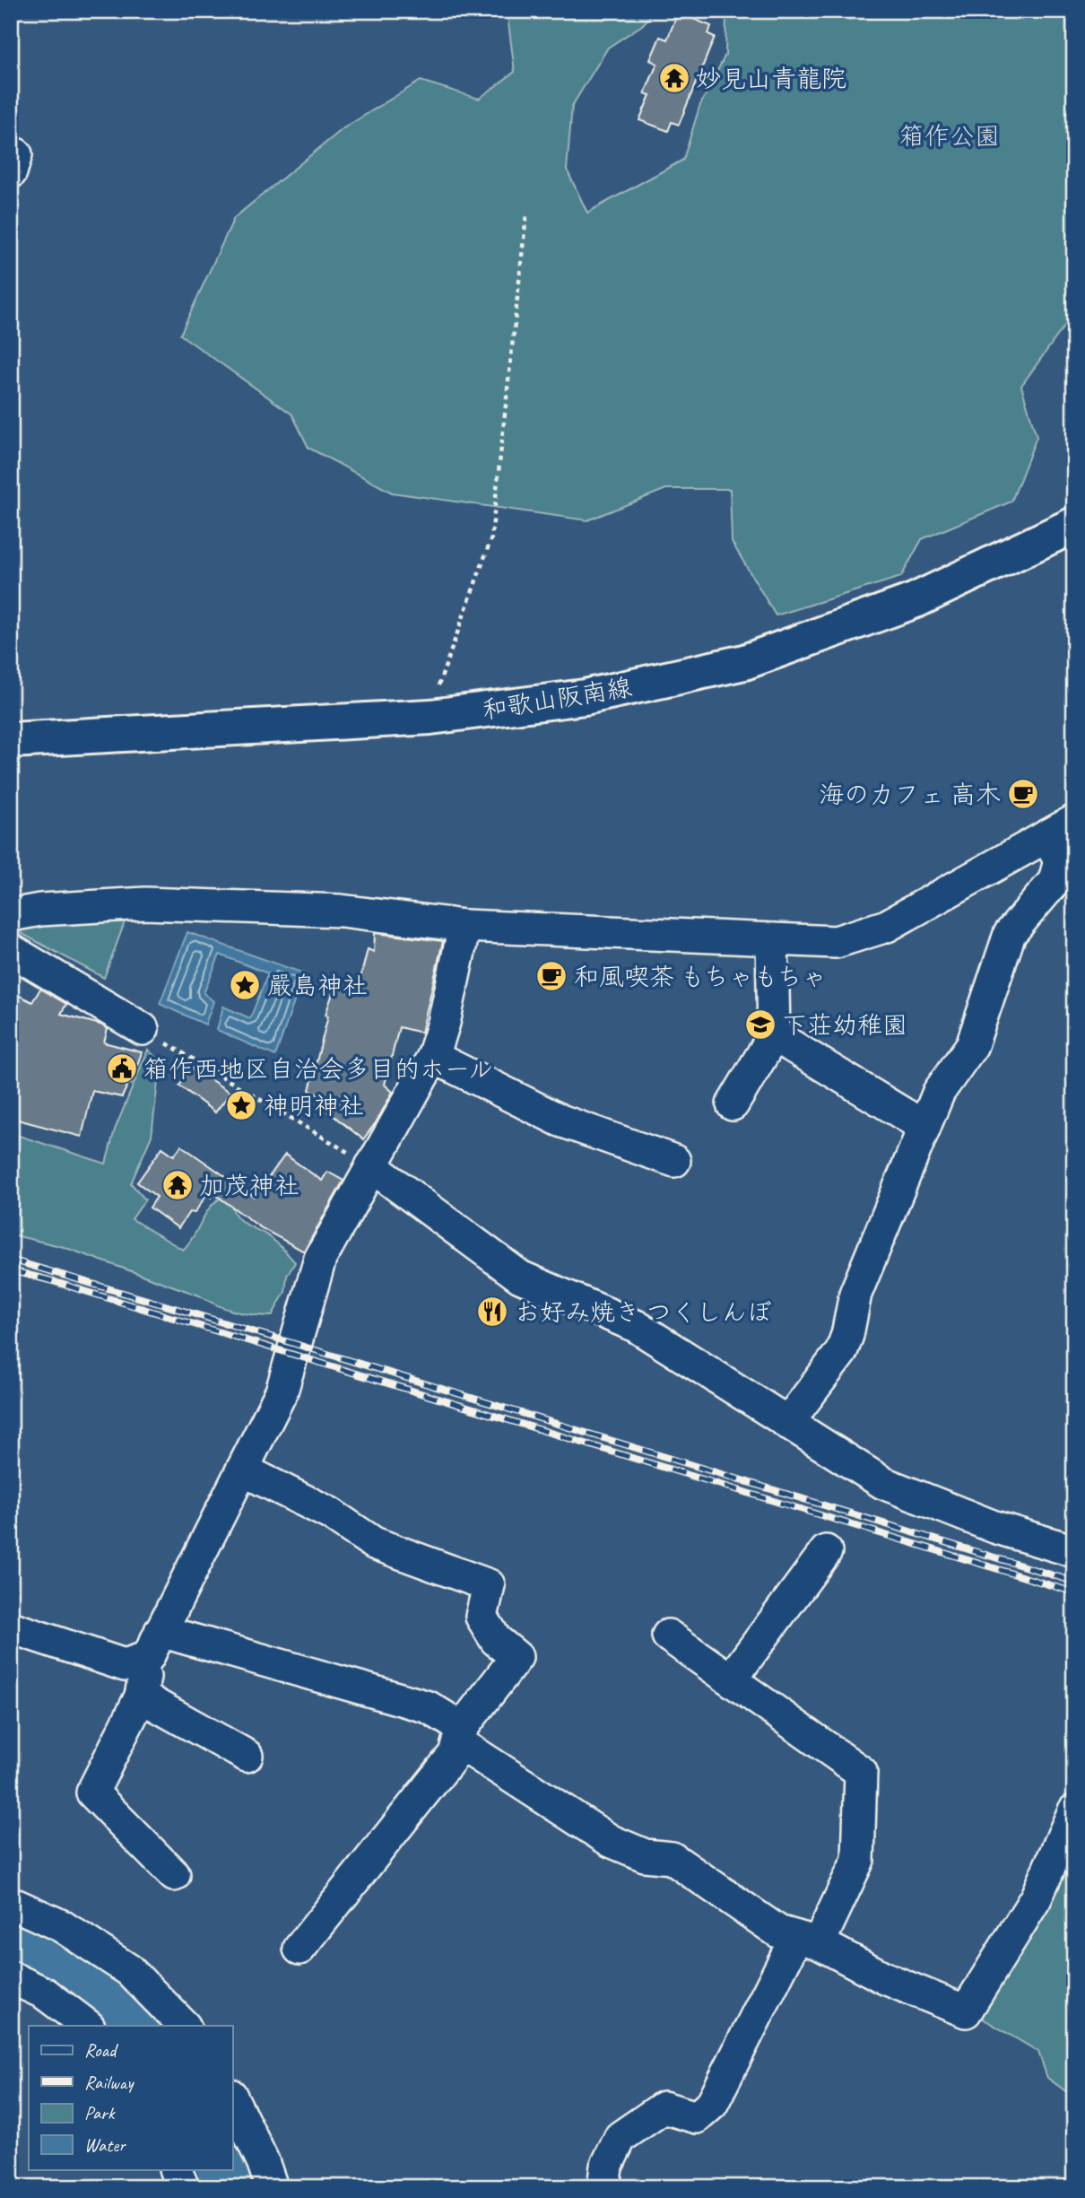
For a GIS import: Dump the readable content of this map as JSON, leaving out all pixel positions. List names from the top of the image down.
{
  "streets": {
    "main road": ["和歌山阪南線"]
  },
  "parks": ["箱作公園"],
  "places": {
    "temple": ["妙見山青龍院", "加茂神社"],
    "cafe": ["海のカフェ 高木", "和風喫茶 もちゃもちゃ"],
    "place": ["嚴島神社", "神明神社"],
    "school or university": ["下荘幼稚園"],
    "public building": ["箱作西地区自治会多目的ホール"],
    "restaurant": ["お好み焼き つくしんぼ"]
  },
  "legend": [
    "Road",
    "Railway",
    "Park",
    "Water"
  ]
}
